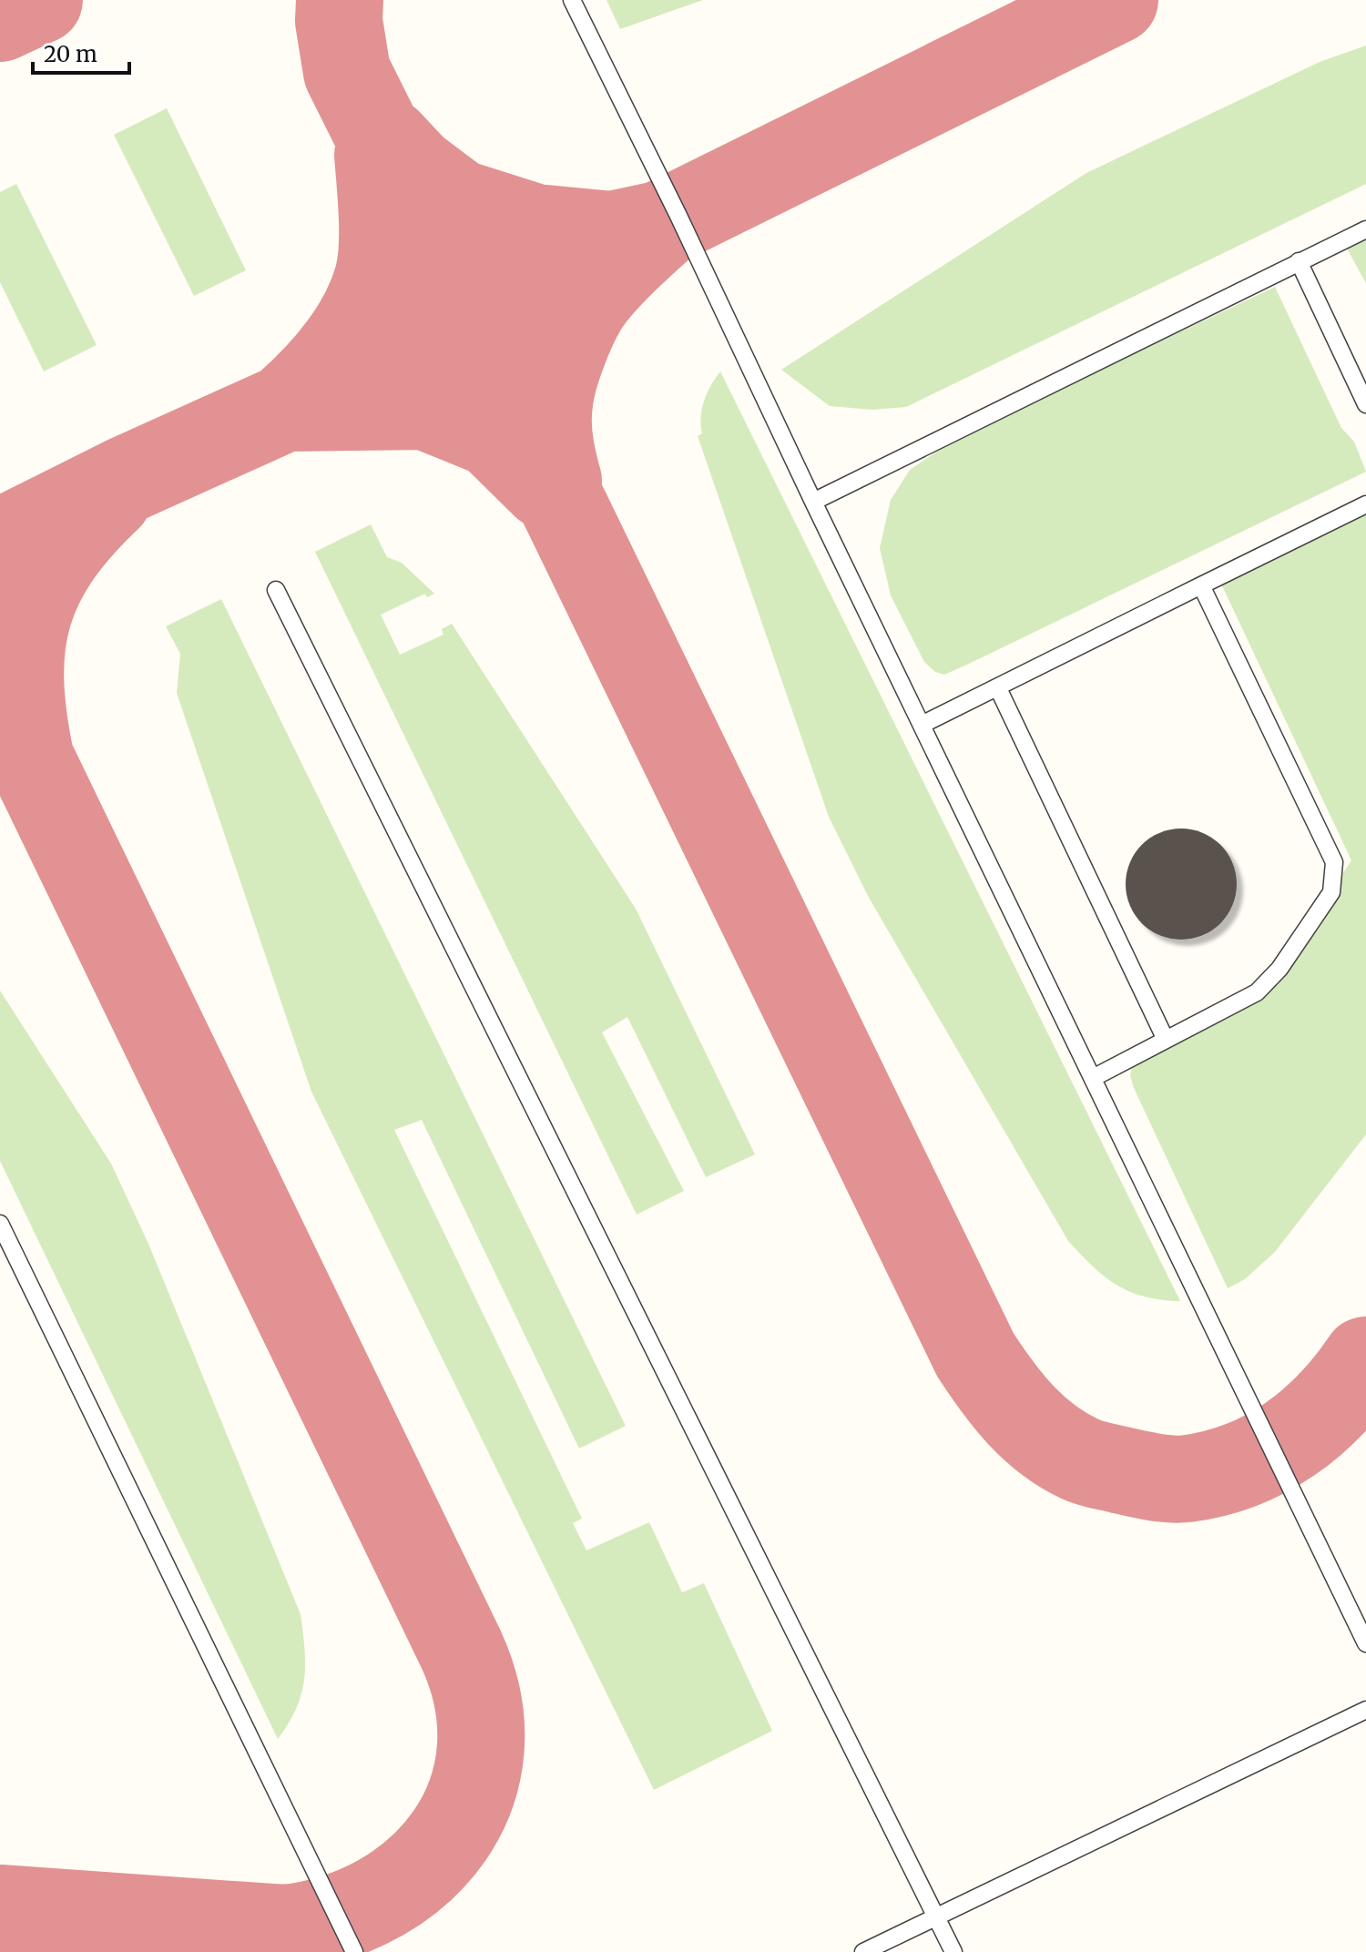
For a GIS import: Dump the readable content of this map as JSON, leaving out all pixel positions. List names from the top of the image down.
{
  "scale_bar": "20 m"
}
